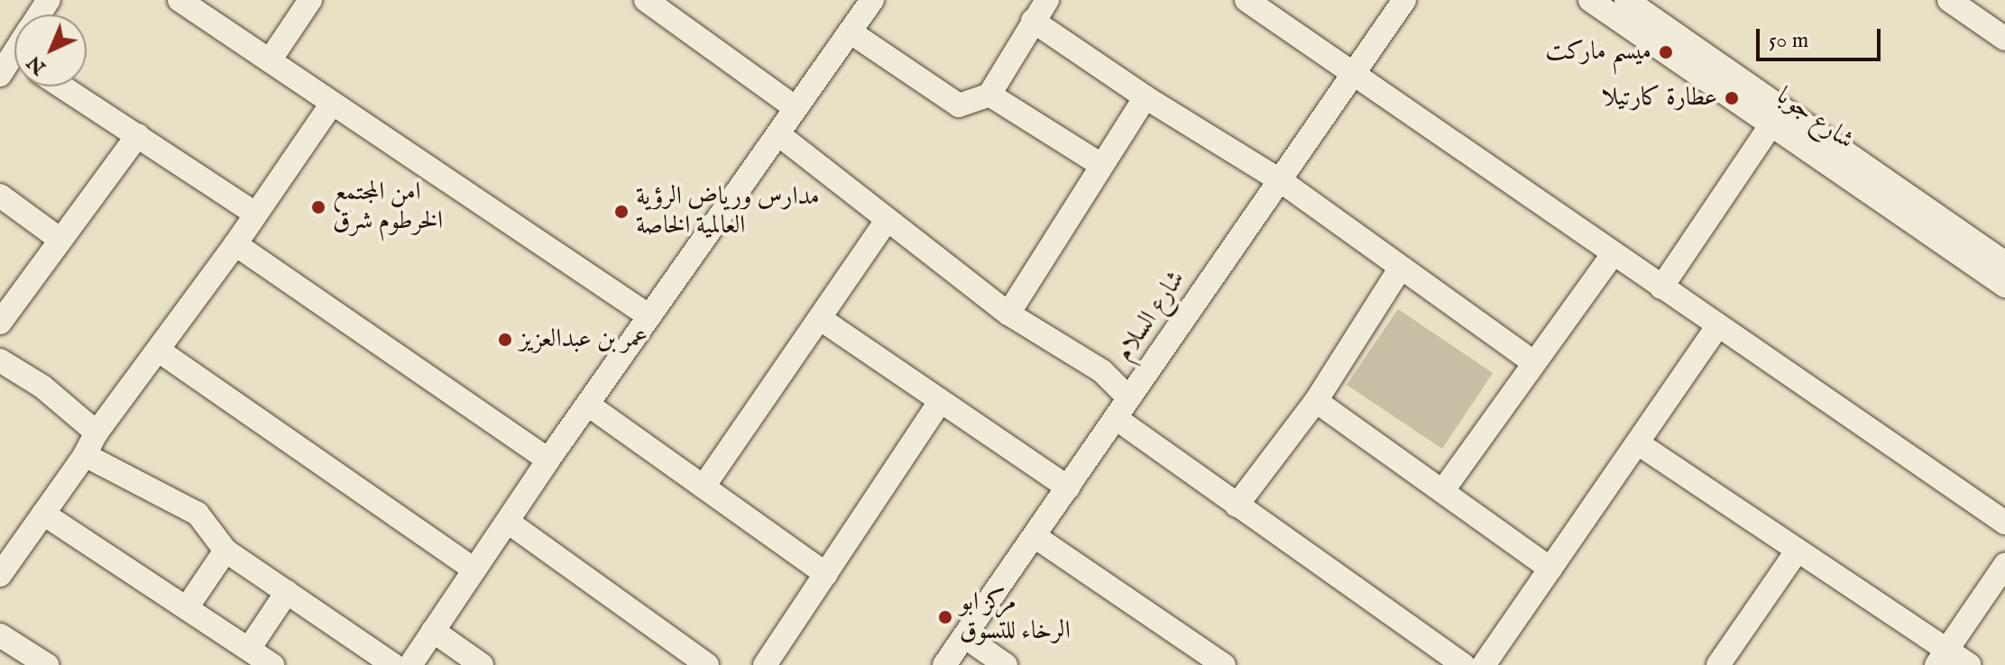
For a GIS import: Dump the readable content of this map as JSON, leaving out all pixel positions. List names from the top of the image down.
{
  "streets": {
    "street": ["شارع جوبا", "شارع السلام"]
  },
  "places": [
    "ميسم ماركت",
    "عطارة كارتيلا",
    "امن المجتمع الخرطوم شرق",
    "مدارس ورياض الرؤية العالمية الخاصة",
    "عمر بن عبدالعزيز",
    "مركز ابو الرخاء للتسوق"
  ],
  "scale_bar": "50 m",
  "north": "bottom left"
}
